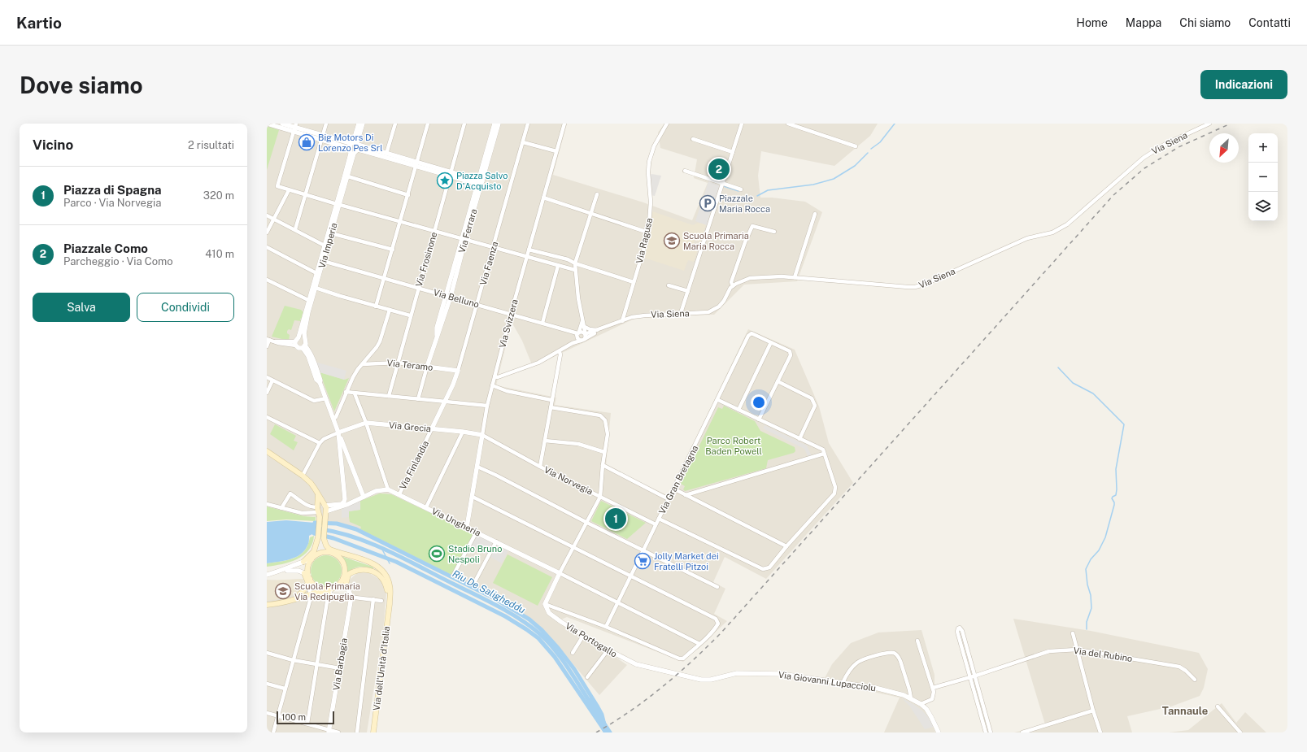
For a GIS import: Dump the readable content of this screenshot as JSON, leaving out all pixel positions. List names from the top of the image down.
{
  "streets": {
    "main road": ["Via dell'Unità d'Italia"],
    "street": [
      "Via Siena",
      "Via Ferrara",
      "Via Ragusa",
      "Via Imperia",
      "Via Frosinone",
      "Via Faenza",
      "Via Belluno",
      "Via Svizzera",
      "Via Teramo",
      "Via Grecia",
      "Via Finlandia",
      "Via Gran Bretagna",
      "Via Norvegia",
      "Via Ungheria",
      "Via Portogallo",
      "Via del Rubino",
      "Via Barbagia",
      "Via Giovanni Lupacciolu"
    ]
  },
  "crossings": [
    ["Via Siena", "Via Ragusa"],
    ["Via Siena", "Via Belluno"],
    ["Via Siena", "Via Svizzera"],
    ["Via Ferrara", "Via Belluno"],
    ["Via Ferrara", "Via Teramo"],
    ["Via Imperia", "Via Belluno"],
    ["Via Frosinone", "Via Belluno"],
    ["Via Frosinone", "Via Teramo"],
    ["Via Faenza", "Via Belluno"],
    ["Via Faenza", "Via Teramo"],
    ["Via Faenza", "Via Finlandia"],
    ["Via Belluno", "Via Svizzera"],
    ["Via Svizzera", "Via Grecia"],
    ["Via Svizzera", "Via Norvegia"],
    ["Via Svizzera", "Via Ungheria"],
    ["Via Grecia", "Via Finlandia"],
    ["Via Grecia", "Via Norvegia"],
    ["Via Finlandia", "Via Ungheria"],
    ["Via Gran Bretagna", "Via Norvegia"],
    ["Via Portogallo", "Via Giovanni Lupacciolu"]
  ],
  "districts": ["Tannaule"],
  "water": ["Riu De Saligheddu"],
  "parks": ["Parco Robert Baden Powell"],
  "places": {
    "shop": ["Big Motors Di Lorenzo Pes Srl"],
    "place": ["Piazza Salvo D'Acquisto"],
    "parking": ["Piazzale Maria Rocca"],
    "school or university": ["Scuola Primaria Maria Rocca", "Scuola Primaria Via Redipuglia"],
    "sports": ["Stadio Bruno Nespoli"],
    "supermarket": ["Jolly Market dei Fratelli Pitzoi"]
  },
  "scale_bar": "100 m",
  "north": "bottom left",
  "page": {
    "header": "Kartio",
    "nav": [
      "Home",
      "Mappa",
      "Chi siamo",
      "Contatti"
    ],
    "buttons": [
      "Indicazioni",
      ["Salva", "Condividi"]
    ],
    "title": "Dove siamo",
    "heading": ["Vicino", "2 risultati"],
    "map_buttons": ["+", "−"],
    "pins": ["2", "1"],
    "list": [
      {
        "mark": "1",
        "name": "Piazza di Spagna",
        "note": "Parco · Via Norvegia",
        "value": "320 m"
      },
      {
        "mark": "2",
        "name": "Piazzale Como",
        "note": "Parcheggio · Via Como",
        "value": "410 m"
      }
    ],
    "scale": "100 m"
  }
}
